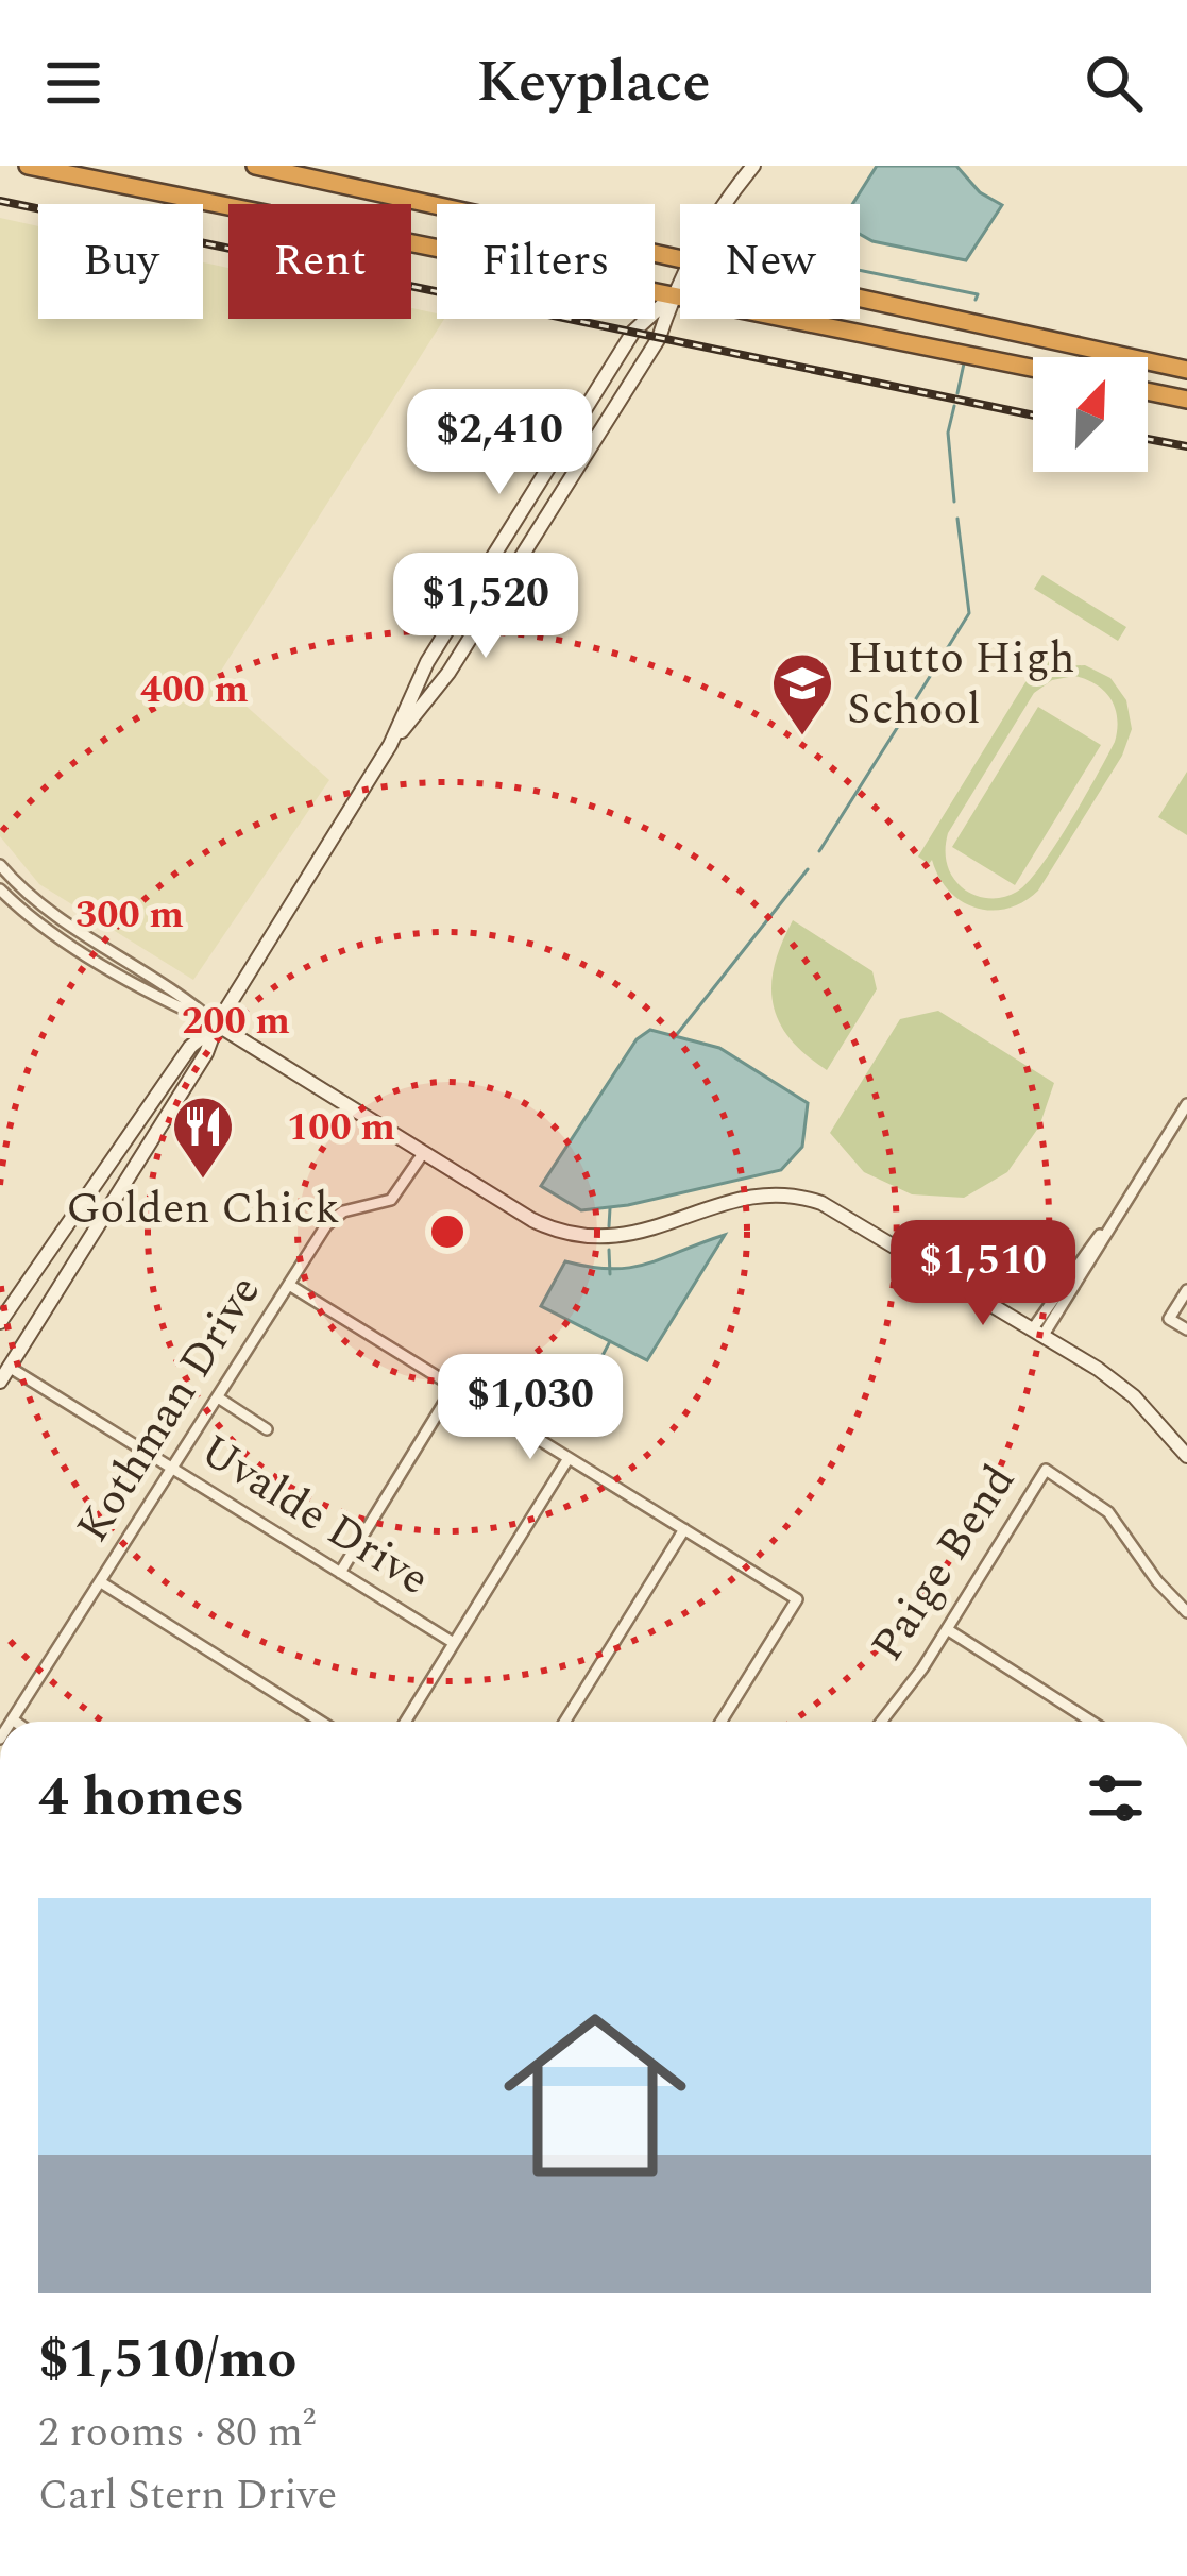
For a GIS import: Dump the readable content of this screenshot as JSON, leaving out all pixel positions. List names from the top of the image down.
{
  "streets": {
    "street": ["Kothman Drive", "Uvalde Drive", "Paige Bend"]
  },
  "crossings": [
    ["Kothman Drive", "Uvalde Drive"]
  ],
  "places": {
    "school or university": ["Hutto High School"],
    "restaurant": ["Golden Chick"]
  },
  "north": "top right",
  "page": {
    "header": "Keyplace",
    "chip": [
      "Buy",
      "Rent",
      "Filters",
      "New"
    ],
    "price": [
      "$2,410",
      "$1,520",
      "$1,510",
      "$1,030"
    ],
    "heading": "4 homes",
    "list": [
      {
        "name": "$1,510/mo",
        "note": "2 rooms · 80 m² · Carl Stern Drive"
      }
    ]
  },
  "rings": [
    "400 m",
    "300 m",
    "200 m",
    "100 m"
  ]
}
